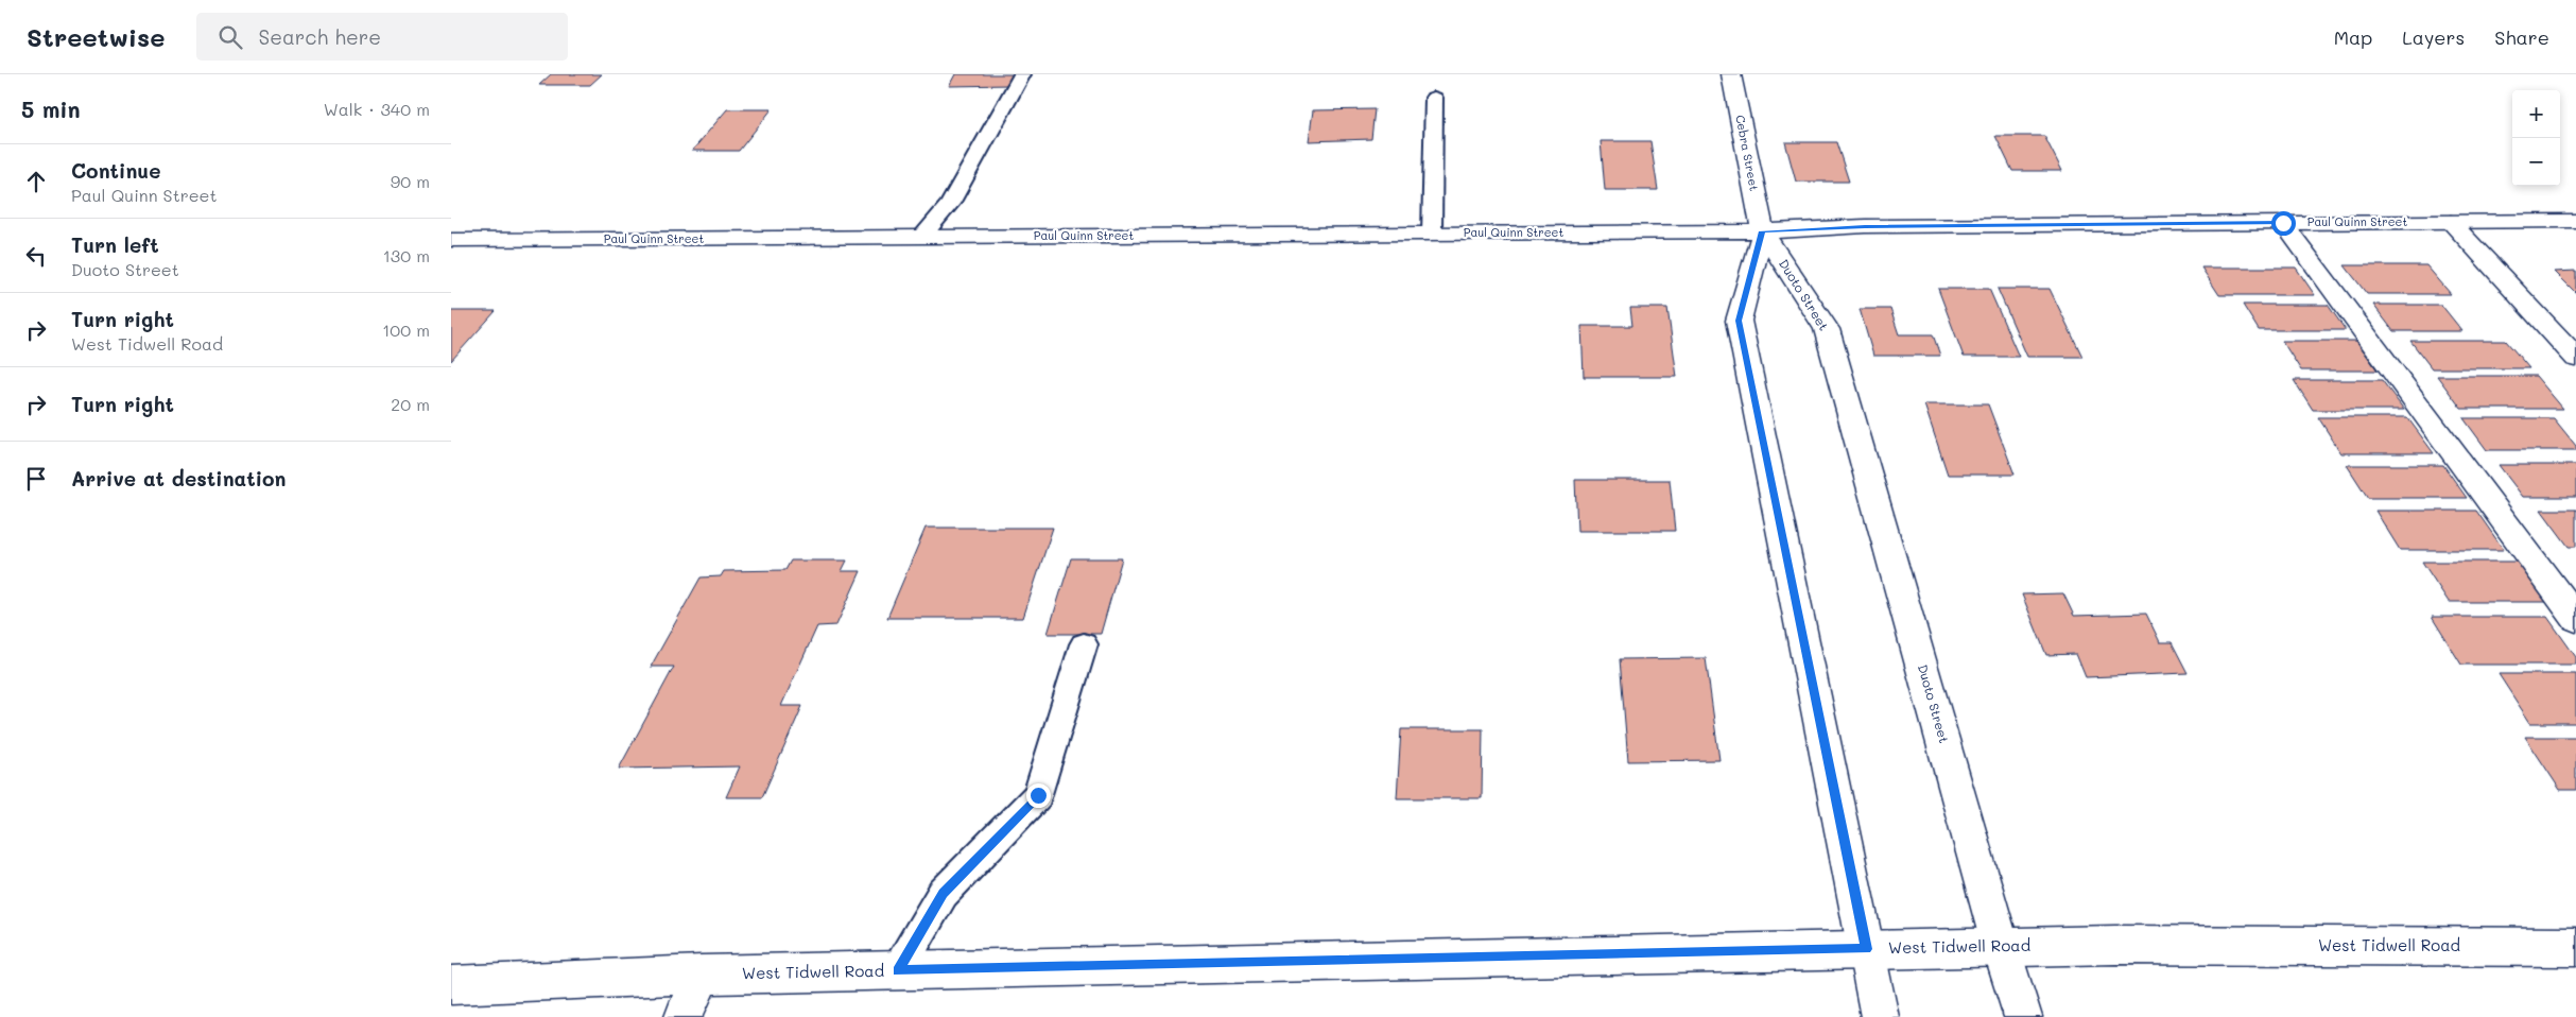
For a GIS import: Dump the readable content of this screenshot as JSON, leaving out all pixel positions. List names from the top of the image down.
{
  "streets": {
    "street": [
      "Cebra Street",
      "Paul Quinn Street",
      "Duoto Street",
      "West Tidwell Road"
    ]
  },
  "crossings": [
    ["Cebra Street", "Paul Quinn Street"],
    ["Cebra Street", "Duoto Street"],
    ["Paul Quinn Street", "Duoto Street"],
    ["Duoto Street", "West Tidwell Road"]
  ],
  "page": {
    "header": "Streetwise",
    "search": "Search here",
    "nav": ["Map", "Layers", "Share"],
    "heading": ["5 min", "Walk · 340 m"],
    "map_buttons": ["+", "−"],
    "list": [
      ["Continue", "Paul Quinn Street", "90 m"],
      ["Turn left", "Duoto Street", "130 m"],
      ["Turn right", "West Tidwell Road", "100 m"],
      ["Turn right", "20 m"],
      "Arrive at destination"
    ]
  }
}
